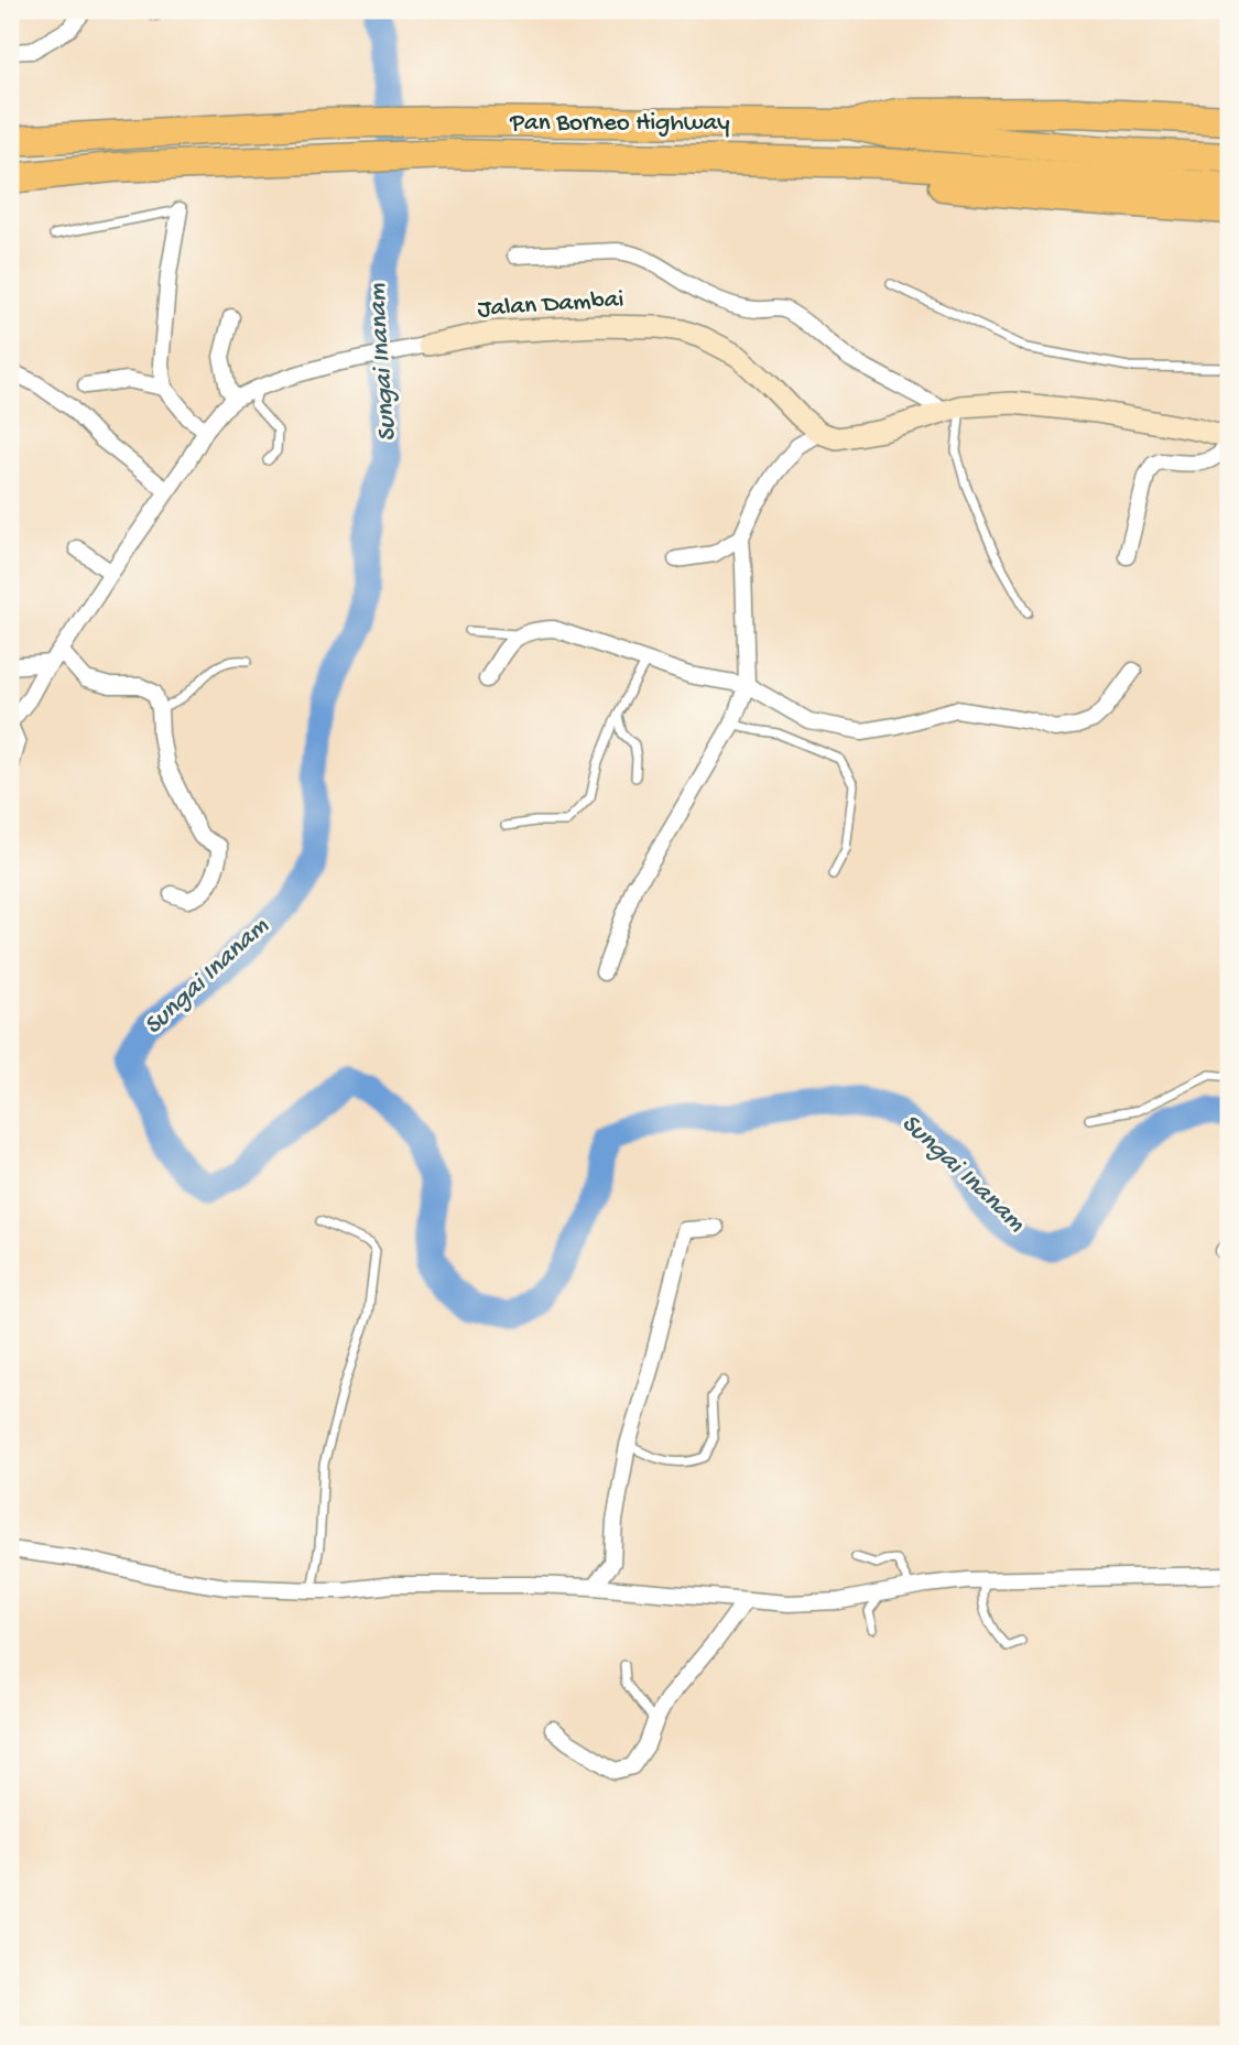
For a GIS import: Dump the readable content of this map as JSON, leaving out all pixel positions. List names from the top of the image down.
{
  "streets": {
    "highway": ["Pan Borneo Highway"],
    "street": ["Jalan Dambai"]
  },
  "water": ["Sungai Inanam"]
}
